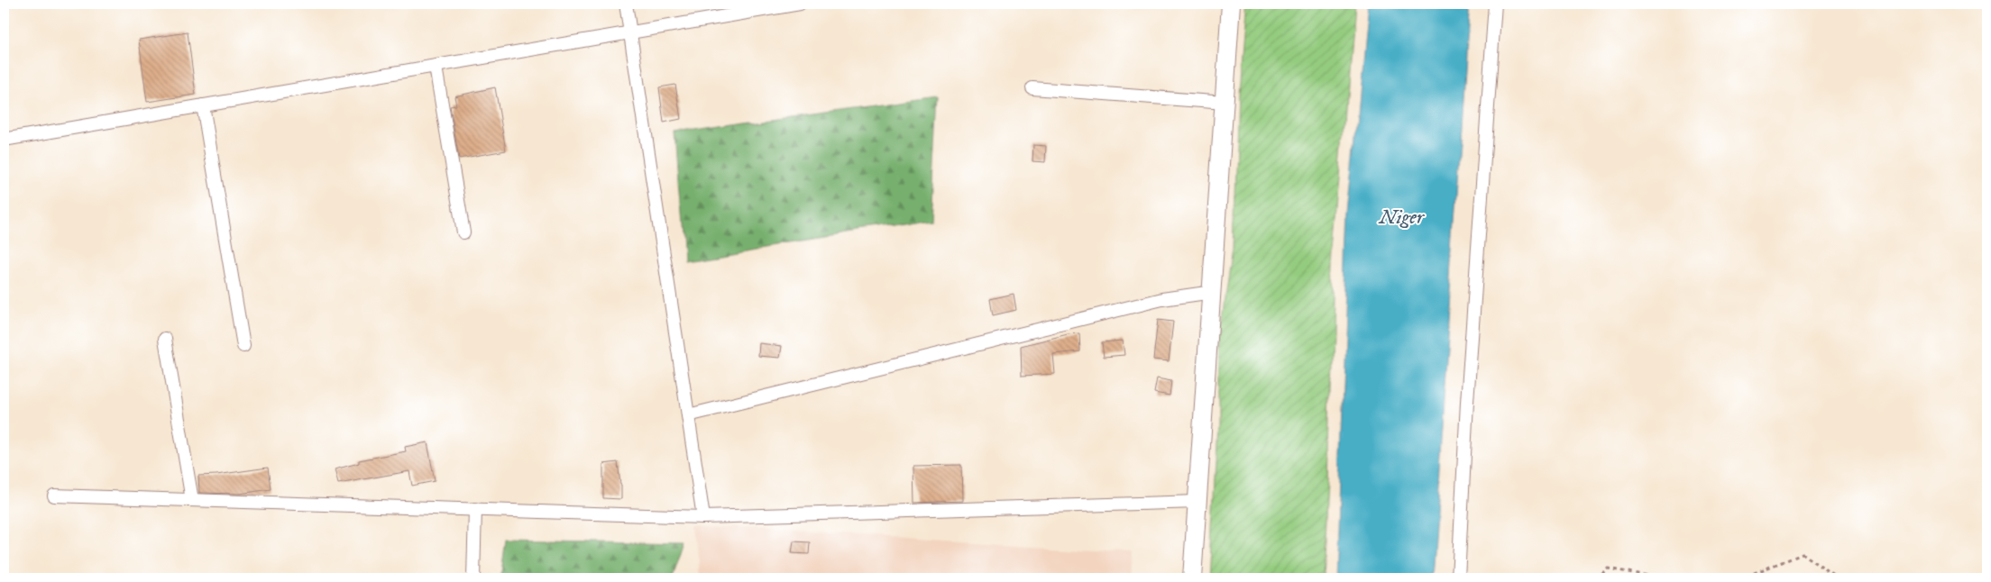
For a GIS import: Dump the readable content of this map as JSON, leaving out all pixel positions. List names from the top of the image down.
{
  "water": ["Niger"]
}
